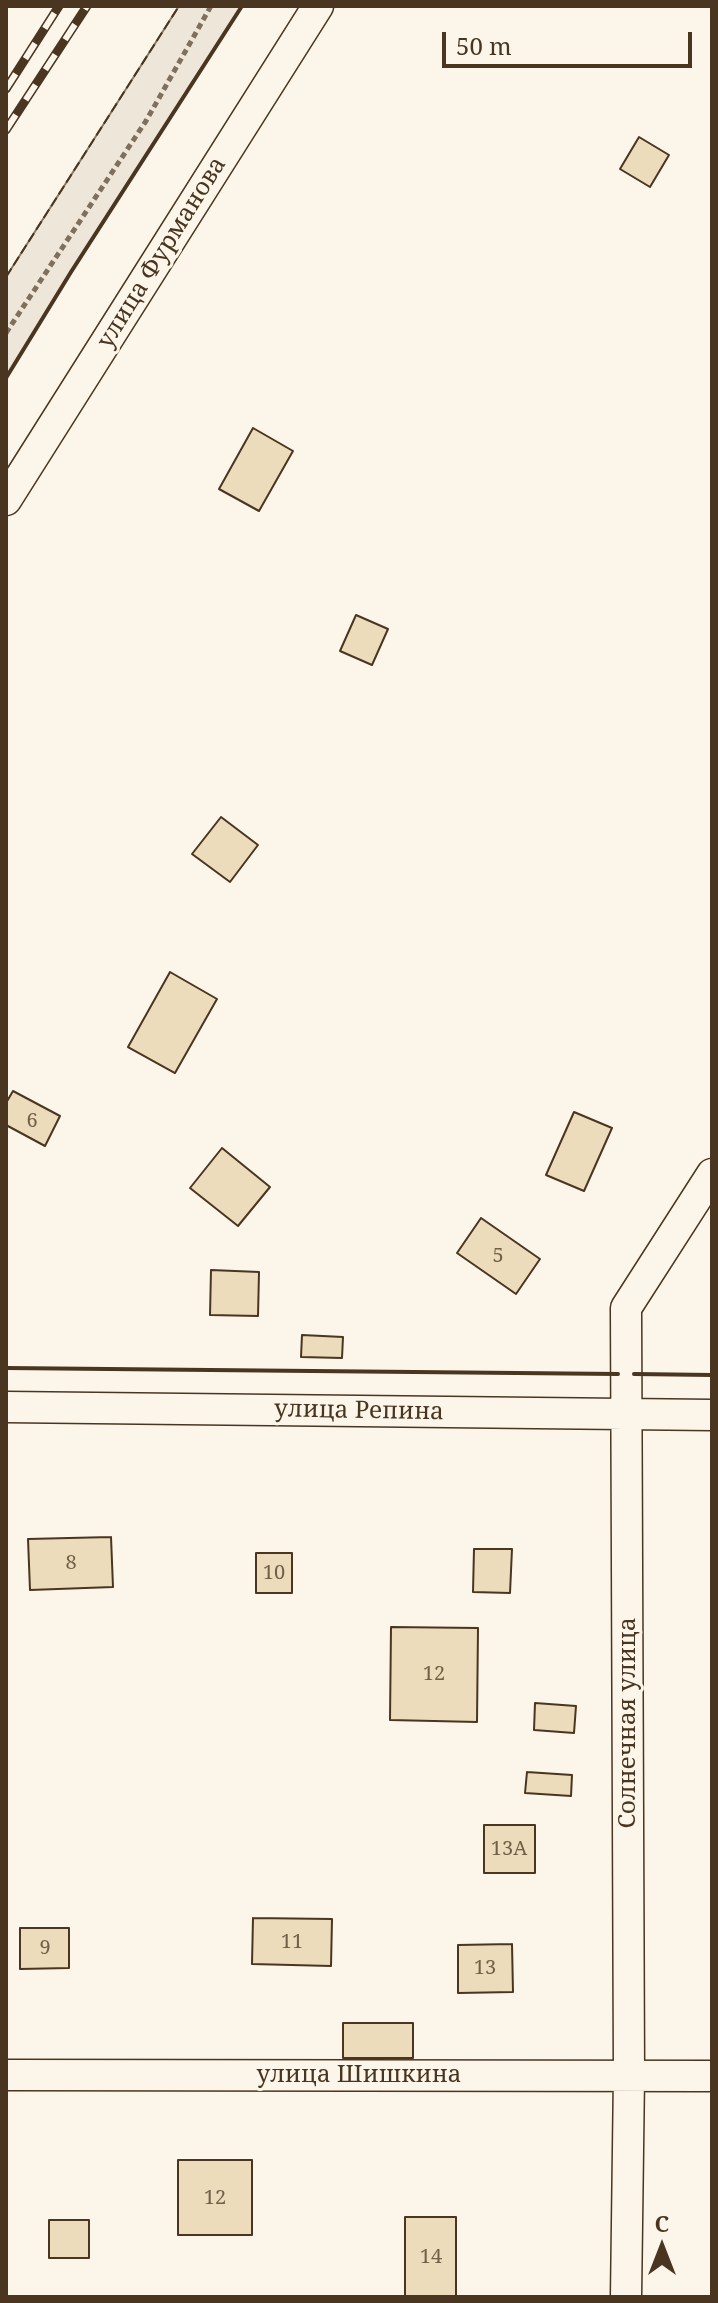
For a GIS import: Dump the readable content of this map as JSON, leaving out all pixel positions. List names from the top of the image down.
{
  "streets": {
    "street": [
      "улица Фурманова",
      "улица Репина",
      "Солнечная улица",
      "улица Шишкина"
    ]
  },
  "crossings": [
    ["улица Репина", "Солнечная улица"],
    ["Солнечная улица", "улица Шишкина"]
  ],
  "house_numbers": [
    "6",
    "5",
    "8",
    "10",
    "12",
    "13А",
    "11",
    "9",
    "13",
    "12",
    "14"
  ],
  "scale_bar": "50 m",
  "north": "top"
}
